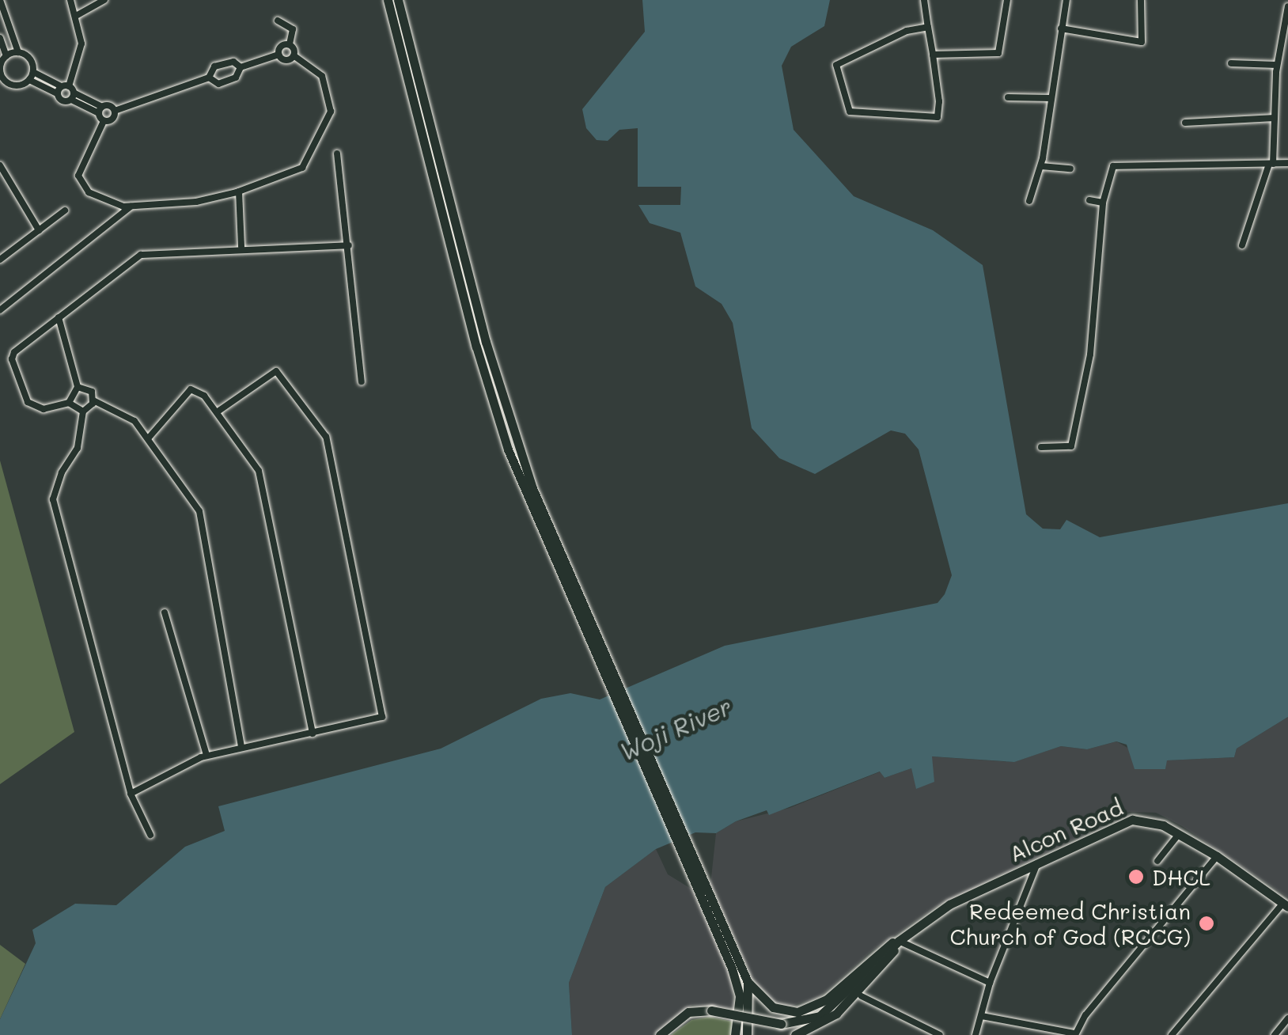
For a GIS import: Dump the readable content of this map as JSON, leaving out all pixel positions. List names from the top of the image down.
{
  "streets": {
    "main road": ["Alcon Road"]
  },
  "water": ["Woji River"],
  "places": ["DHCL", "Redeemed Christian Church of God (RCCG)"]
}
